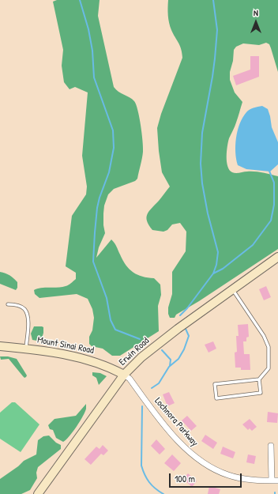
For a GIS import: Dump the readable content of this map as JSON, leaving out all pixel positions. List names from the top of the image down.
{
  "streets": {
    "main road": ["Mount Sinai Road", "Erwin Road"],
    "street": ["Lochnora Parkway"]
  },
  "crossings": [
    ["Mount Sinai Road", "Erwin Road"],
    ["Mount Sinai Road", "Lochnora Parkway"],
    ["Erwin Road", "Lochnora Parkway"]
  ],
  "scale_bar": "100 m",
  "north": "top"
}
